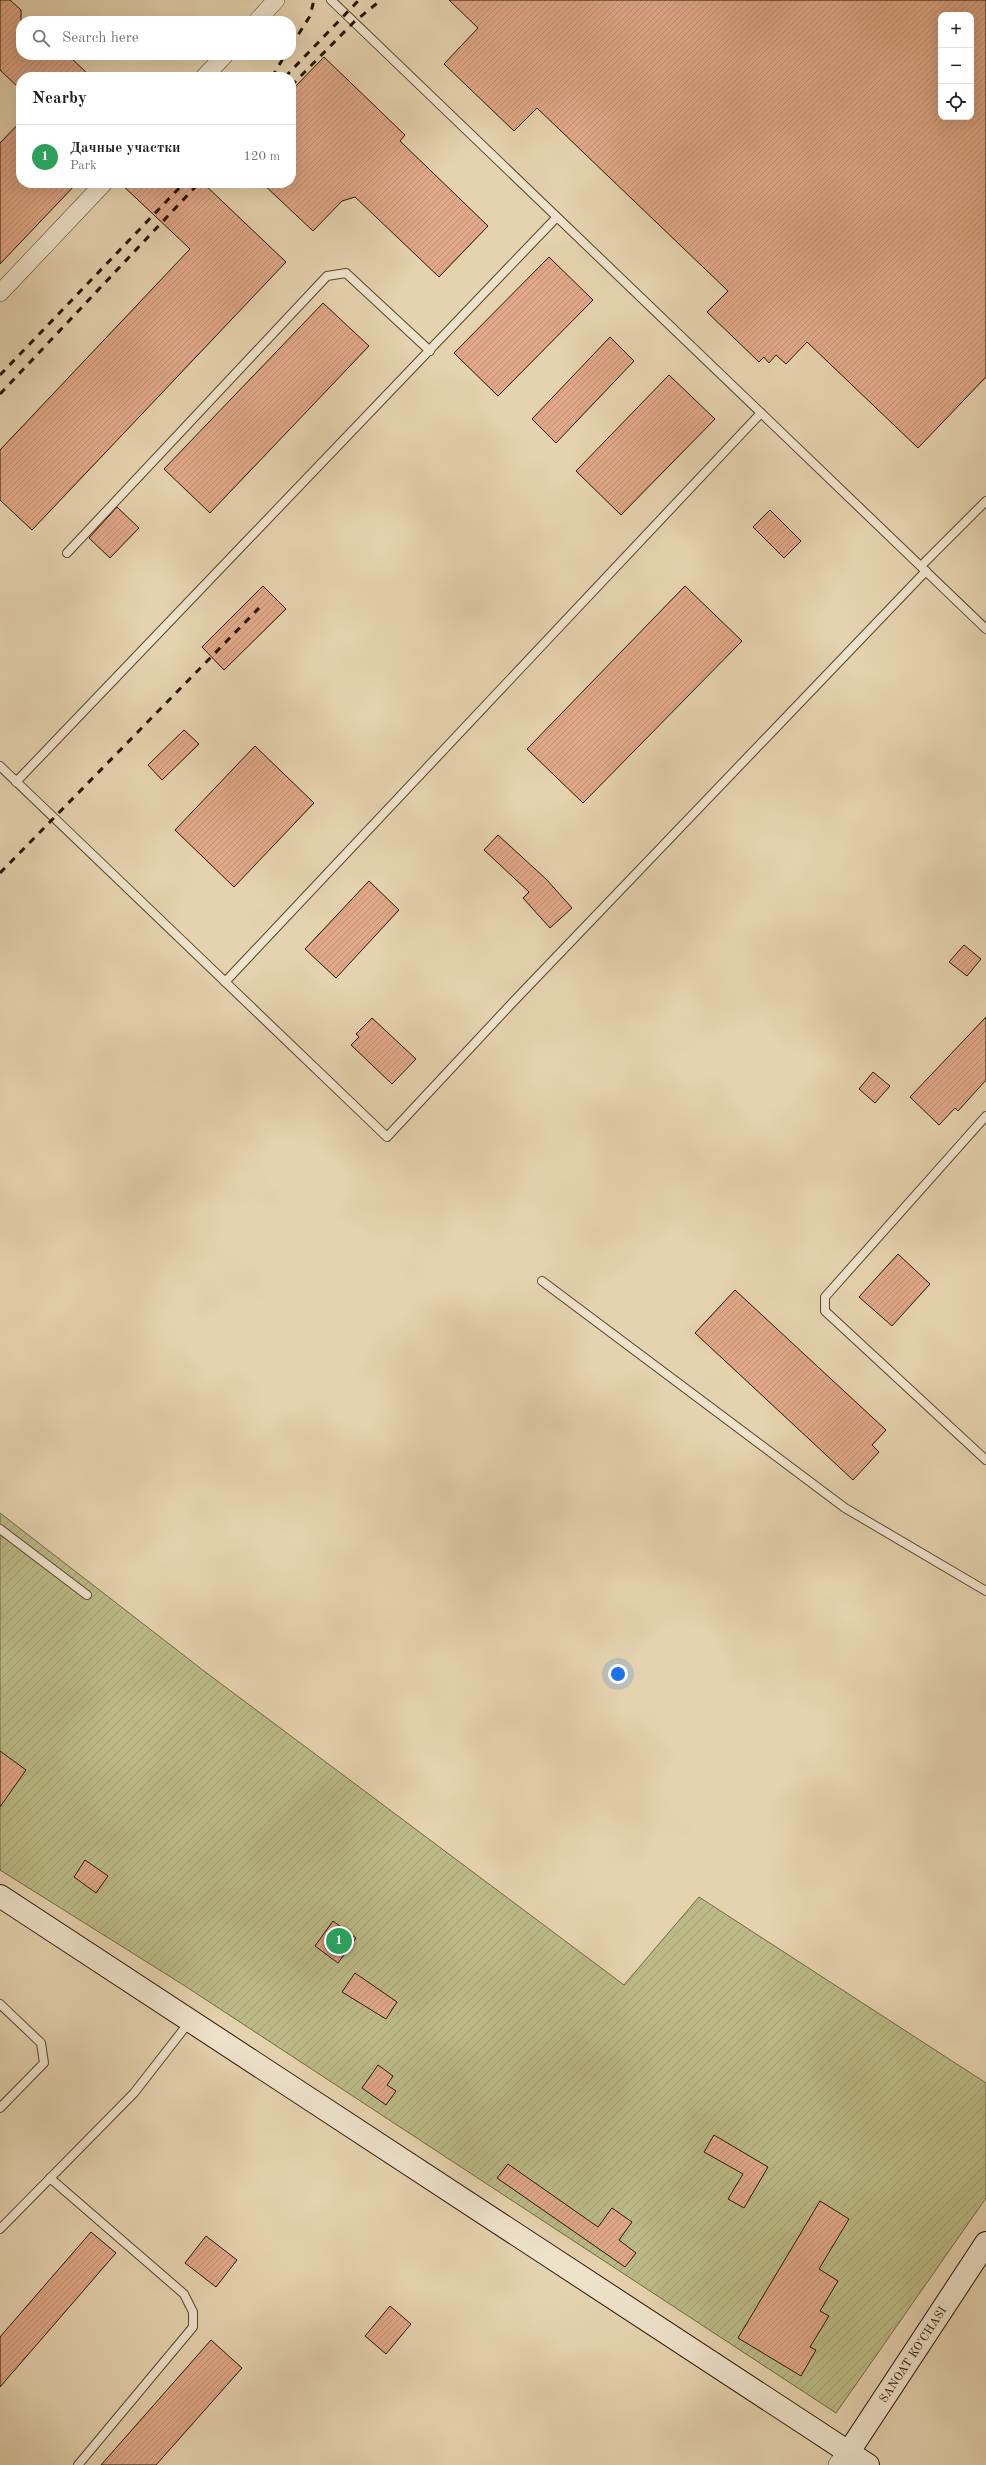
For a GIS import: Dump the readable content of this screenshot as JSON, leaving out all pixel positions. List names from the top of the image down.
{
  "streets": {
    "main road": ["SANOAT KO'CHASI"]
  },
  "page": {
    "map_buttons": ["+", "−"],
    "search": "Search here",
    "heading": "Nearby",
    "list": [
      {
        "mark": "1",
        "name": "Дачные участки",
        "note": "Park",
        "value": "120 m"
      }
    ],
    "pins": "1"
  }
}
